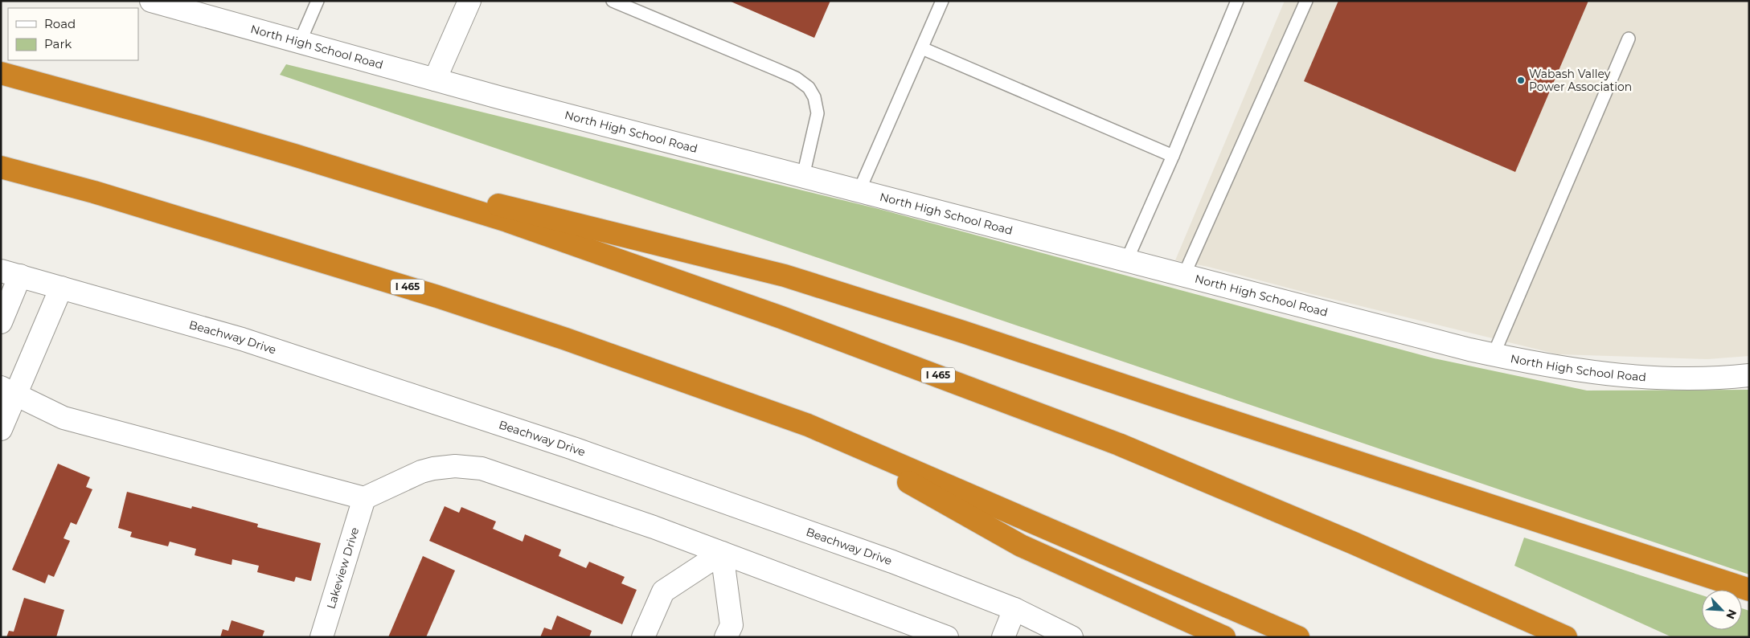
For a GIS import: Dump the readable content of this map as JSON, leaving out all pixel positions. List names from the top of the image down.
{
  "streets": {
    "highway": ["I 465"],
    "street": ["North High School Road", "Beachway Drive", "Lakeview Drive"]
  },
  "places": ["Wabash Valley Power Association"],
  "legend": ["Road", "Park"],
  "north": "bottom right"
}
